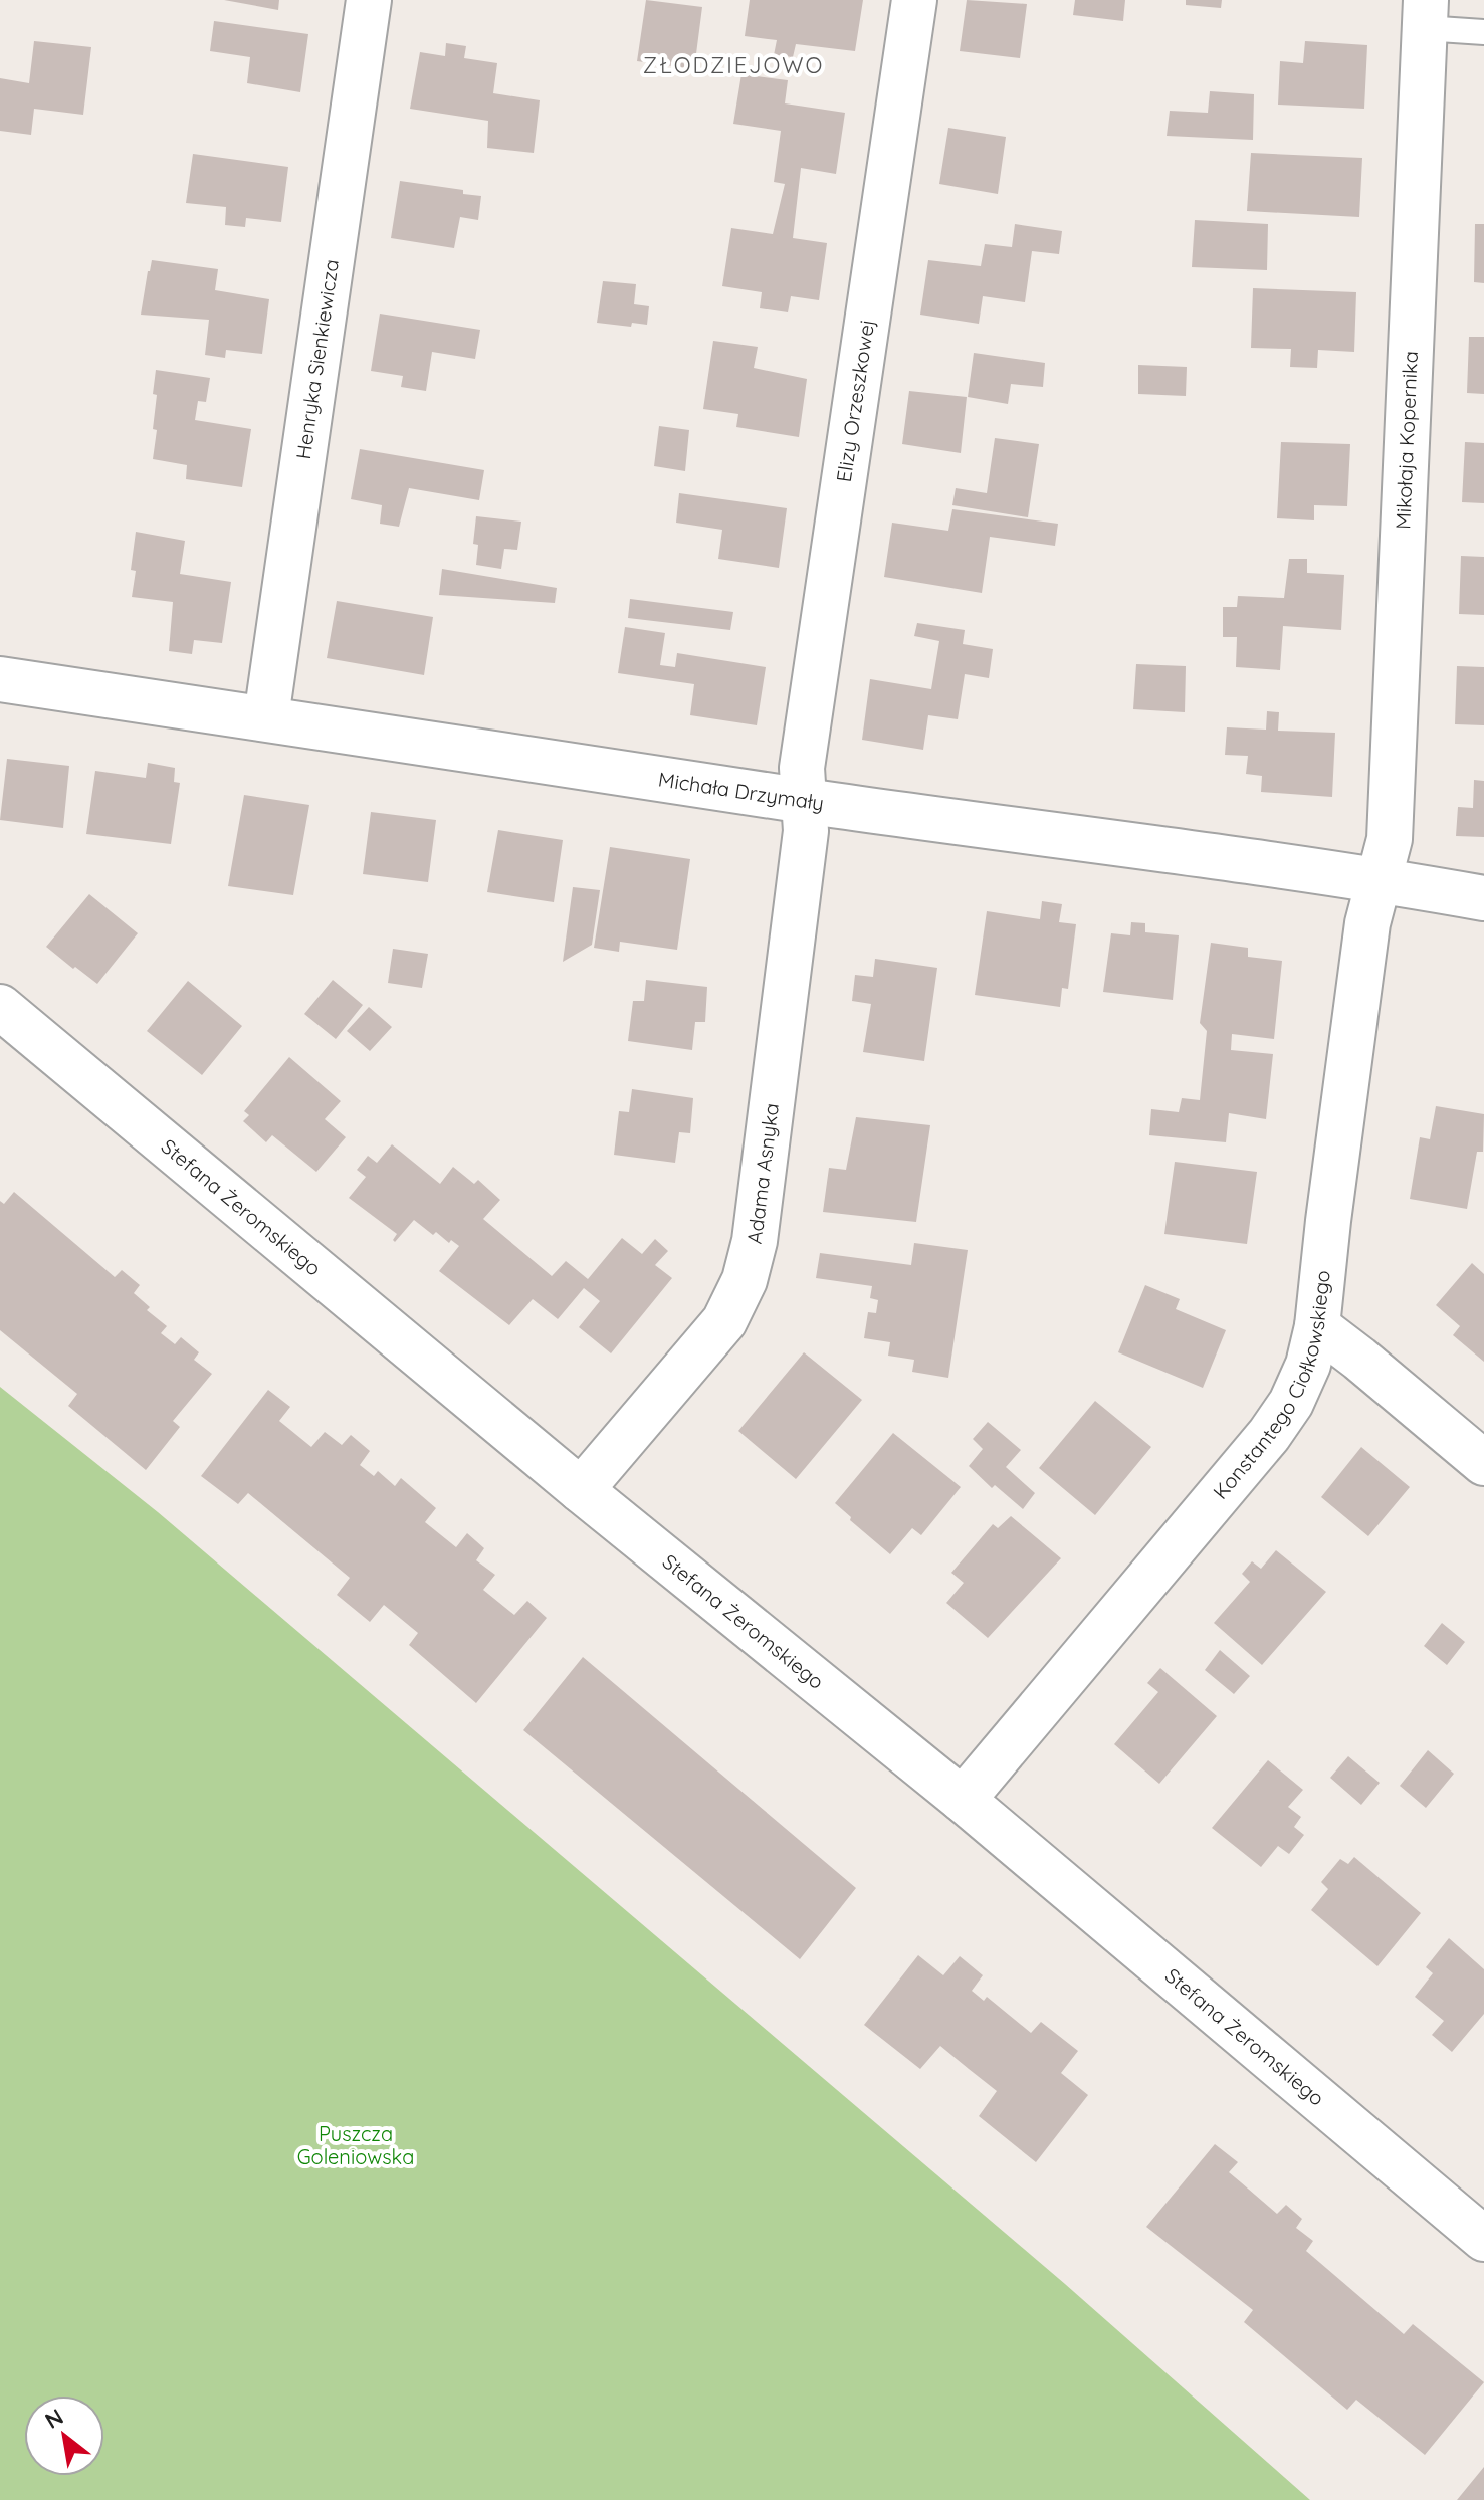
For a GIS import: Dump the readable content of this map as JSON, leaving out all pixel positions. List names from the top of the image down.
{
  "streets": {
    "street": [
      "Henryka Sienkiewicza",
      "Elizy Orzeszkowej",
      "Mikołaja Kopernika",
      "Michała Drzymały",
      "Adama Asnyka",
      "Stefana Żeromskiego",
      "Konstantego Ciołkowskiego"
    ]
  },
  "crossings": [
    ["Henryka Sienkiewicza", "Michała Drzymały"],
    ["Elizy Orzeszkowej", "Michała Drzymały"],
    ["Elizy Orzeszkowej", "Adama Asnyka"],
    ["Mikołaja Kopernika", "Michała Drzymały"],
    ["Mikołaja Kopernika", "Konstantego Ciołkowskiego"],
    ["Michała Drzymały", "Adama Asnyka"],
    ["Michała Drzymały", "Konstantego Ciołkowskiego"],
    ["Adama Asnyka", "Stefana Żeromskiego"],
    ["Stefana Żeromskiego", "Konstantego Ciołkowskiego"]
  ],
  "districts": ["ZŁODZIEJOWO"],
  "parks": ["Puszcza Goleniowska"],
  "north": "top left"
}
